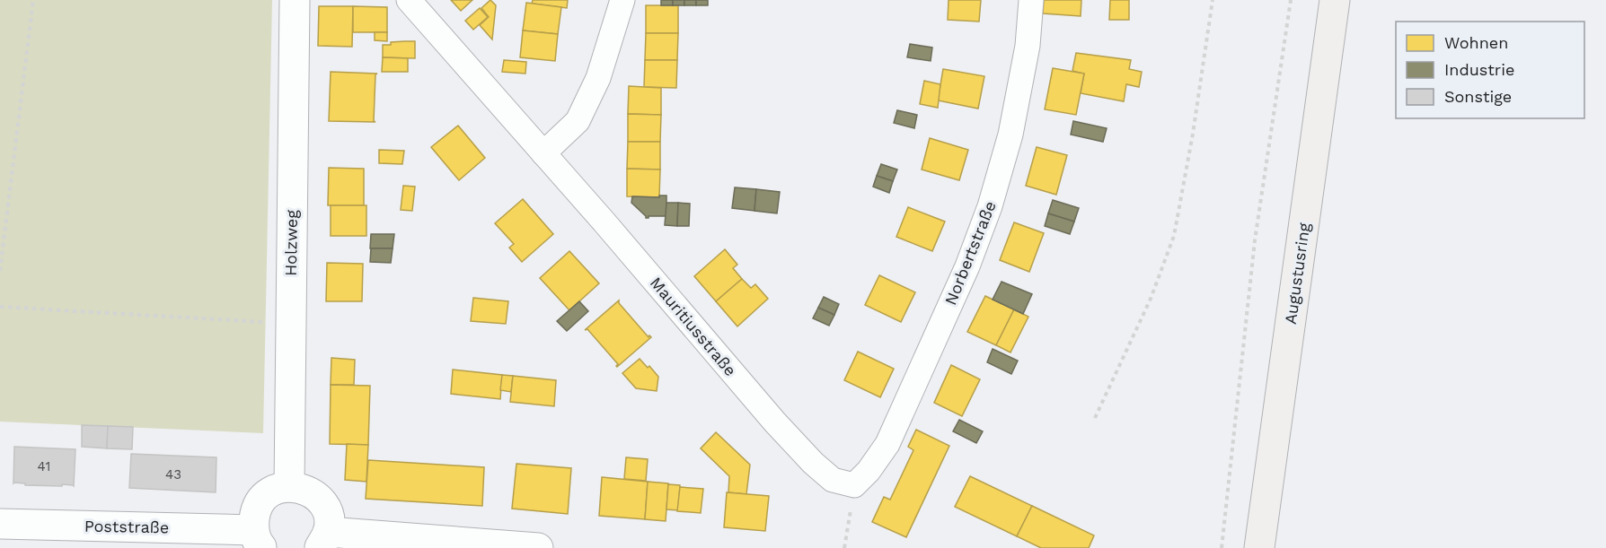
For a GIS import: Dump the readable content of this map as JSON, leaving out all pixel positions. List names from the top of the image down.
{
  "streets": {
    "main road": ["Augustusring"],
    "street": [
      "Holzweg",
      "Norbertstraße",
      "Mauritiusstraße",
      "Poststraße"
    ]
  },
  "crossings": [
    ["Holzweg", "Poststraße"],
    ["Norbertstraße", "Mauritiusstraße"]
  ],
  "house_numbers": ["41", "43"],
  "legend": ["Wohnen", "Industrie", "Sonstige"]
}
